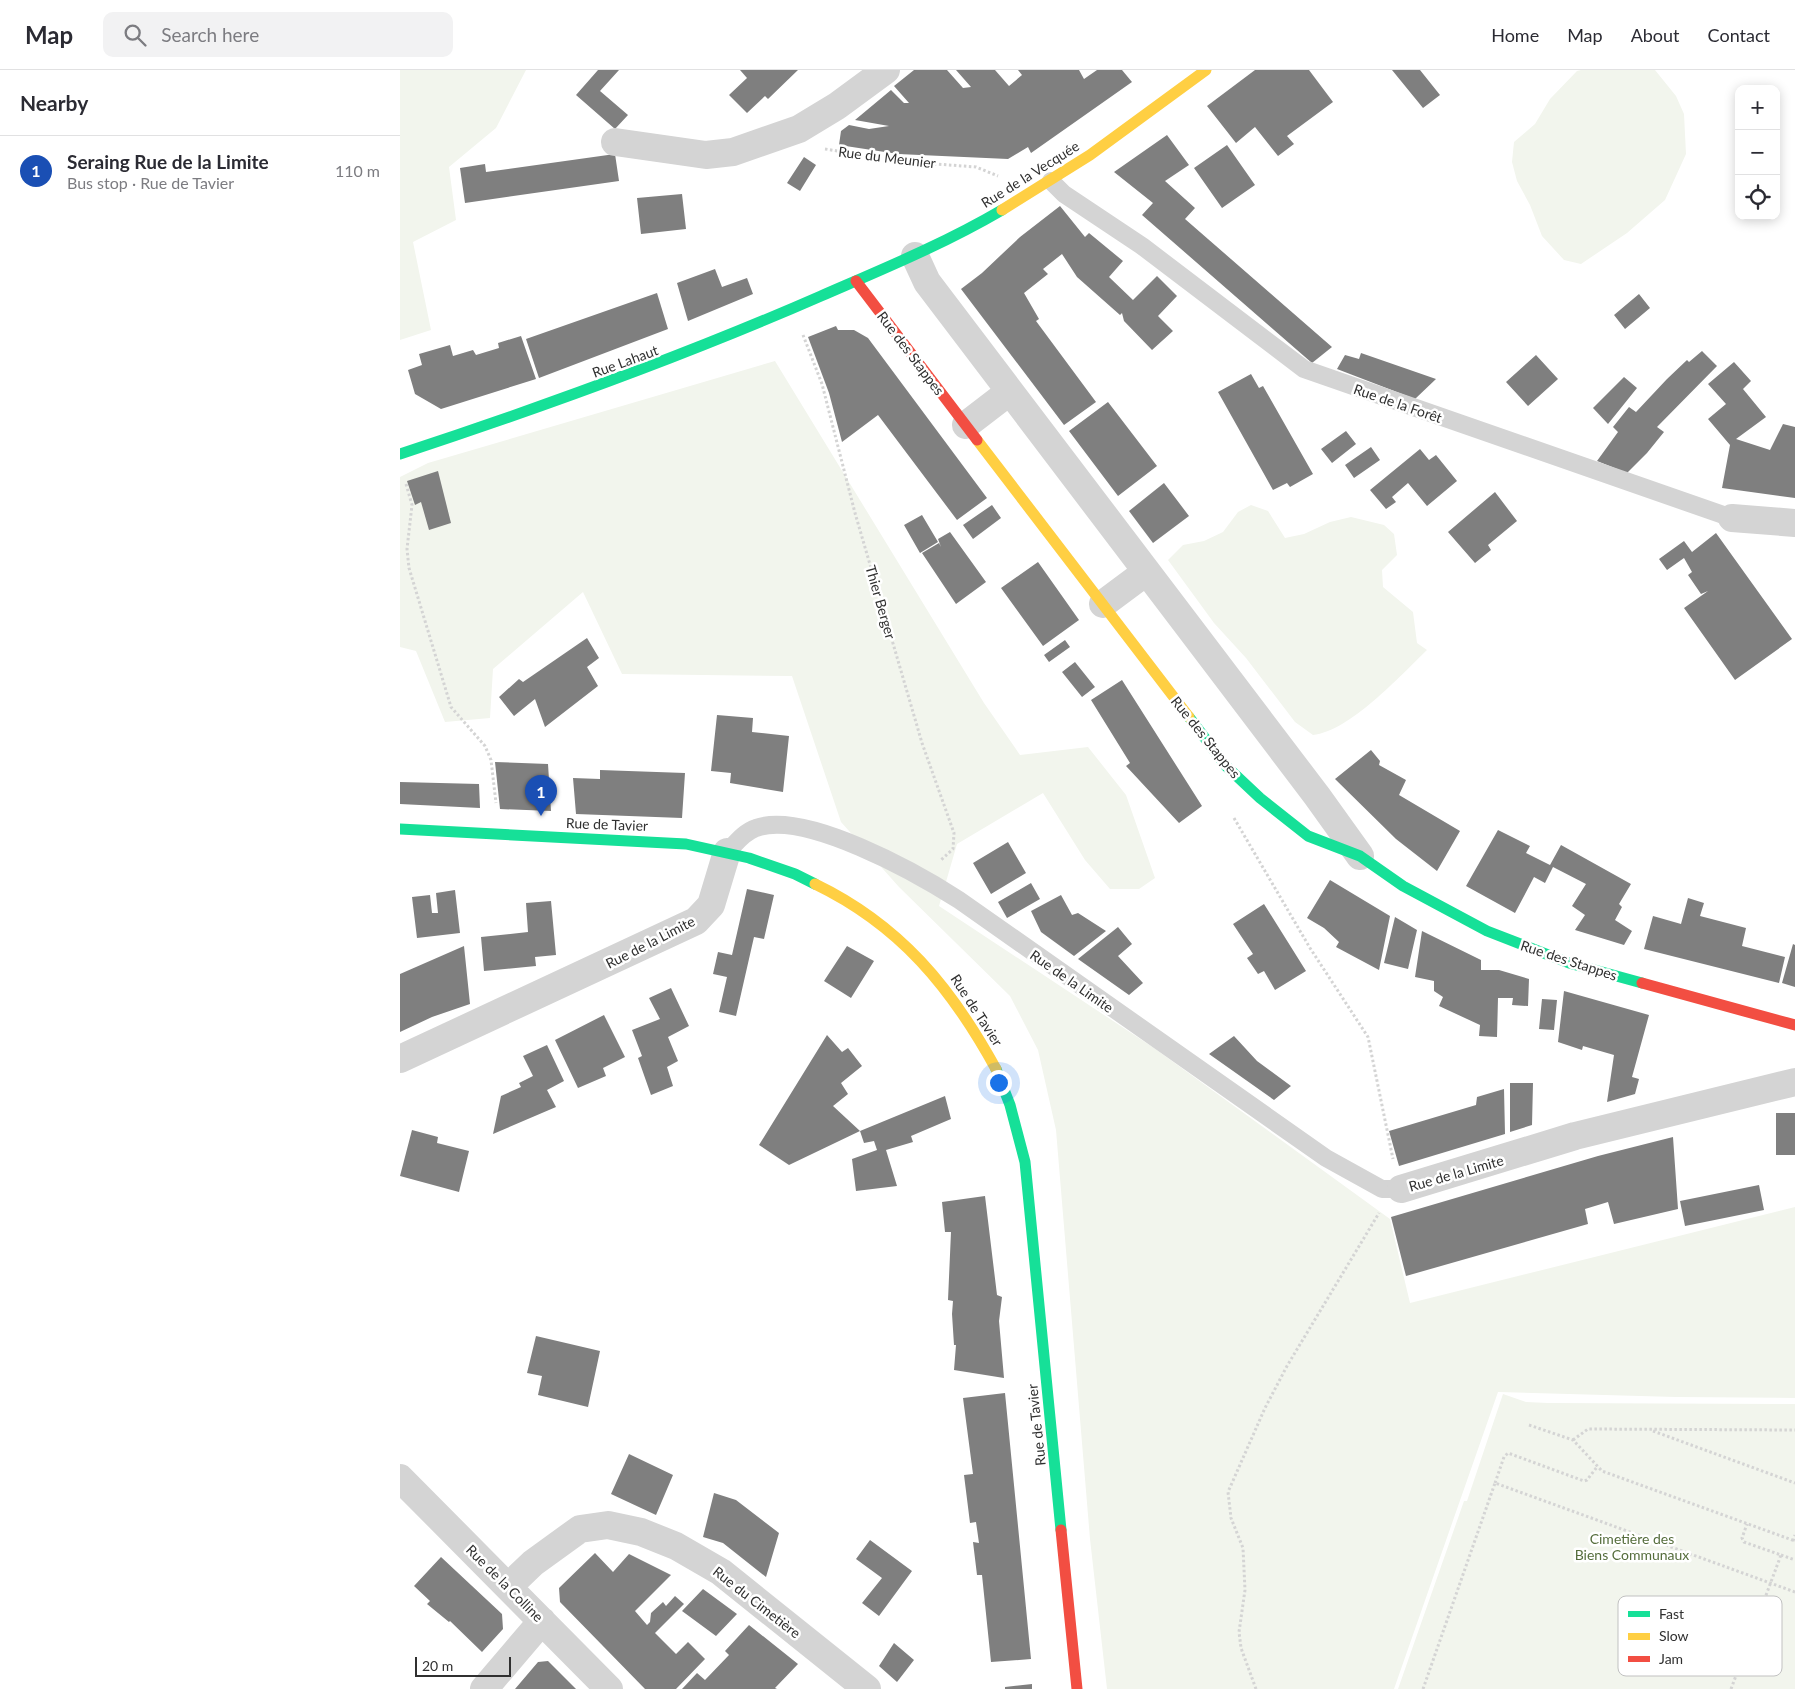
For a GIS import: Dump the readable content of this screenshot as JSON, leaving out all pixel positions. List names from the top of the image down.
{
  "streets": {
    "street": [
      "Rue de la Vecquée",
      "Rue des Stappes",
      "Rue Lahaut",
      "Rue de la Forêt",
      "Rue de Tavier",
      "Rue de la Limite",
      "Rue de la Colline",
      "Rue du Cimetière"
    ],
    "path": ["Rue du Meunier", "Thier Berger"]
  },
  "crossings": [
    ["Rue de la Vecquée", "Rue des Stappes"],
    ["Rue de la Vecquée", "Rue Lahaut"],
    ["Rue de la Vecquée", "Rue de la Forêt"],
    ["Rue des Stappes", "Rue Lahaut"],
    ["Rue Lahaut", "Thier Berger"],
    ["Thier Berger", "Rue de la Limite"],
    ["Rue de Tavier", "Rue de la Limite"],
    ["Rue de la Colline", "Rue du Cimetière"]
  ],
  "parks": ["Cimetière des Biens Communaux"],
  "legend": ["Fast", "Slow", "Jam"],
  "scale_bar": "20 m",
  "page": {
    "header": "Map",
    "search": "Search here",
    "nav": [
      "Home",
      "Map",
      "About",
      "Contact"
    ],
    "heading": "Nearby",
    "map_buttons": ["+", "−"],
    "list": [
      {
        "mark": "1",
        "name": "Seraing Rue de la Limite",
        "note": "Bus stop · Rue de Tavier",
        "value": "110 m"
      }
    ],
    "pins": "1",
    "scale": "20 m"
  }
}
